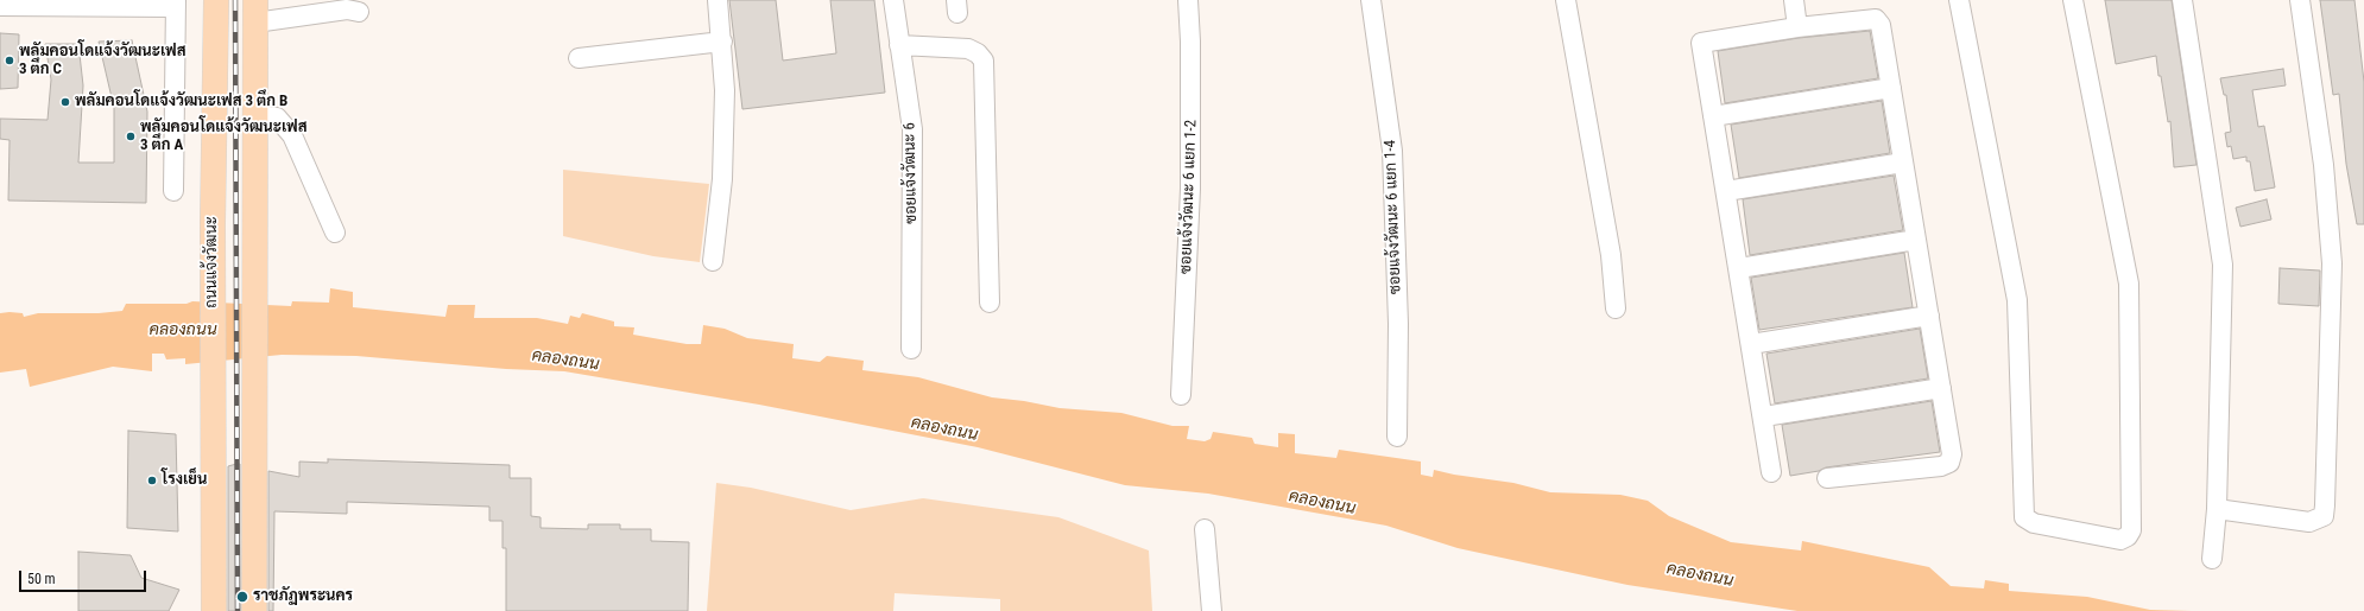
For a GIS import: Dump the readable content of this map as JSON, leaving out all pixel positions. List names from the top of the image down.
{
  "streets": {
    "main road": ["ถนนแจ้งวัฒนะ"],
    "street": ["ซอยแจ้งวัฒนะ 6", "ซอยแจ้งวัฒนะ 6 แยก 1-2", "ซอยแจ้งวัฒนะ 6 แยก 1-4"]
  },
  "water": ["คลองถนน"],
  "places": [
    "พลัมคอนโดแจ้งวัฒนะเฟส 3 ตึก C",
    "พลัมคอนโดแจ้งวัฒนะเฟส 3 ตึก B",
    "พลัมคอนโดแจ้งวัฒนะเฟส 3 ตึก A",
    "โรงเย็น",
    "ราชภัฏพระนคร"
  ],
  "scale_bar": "50 m"
}
